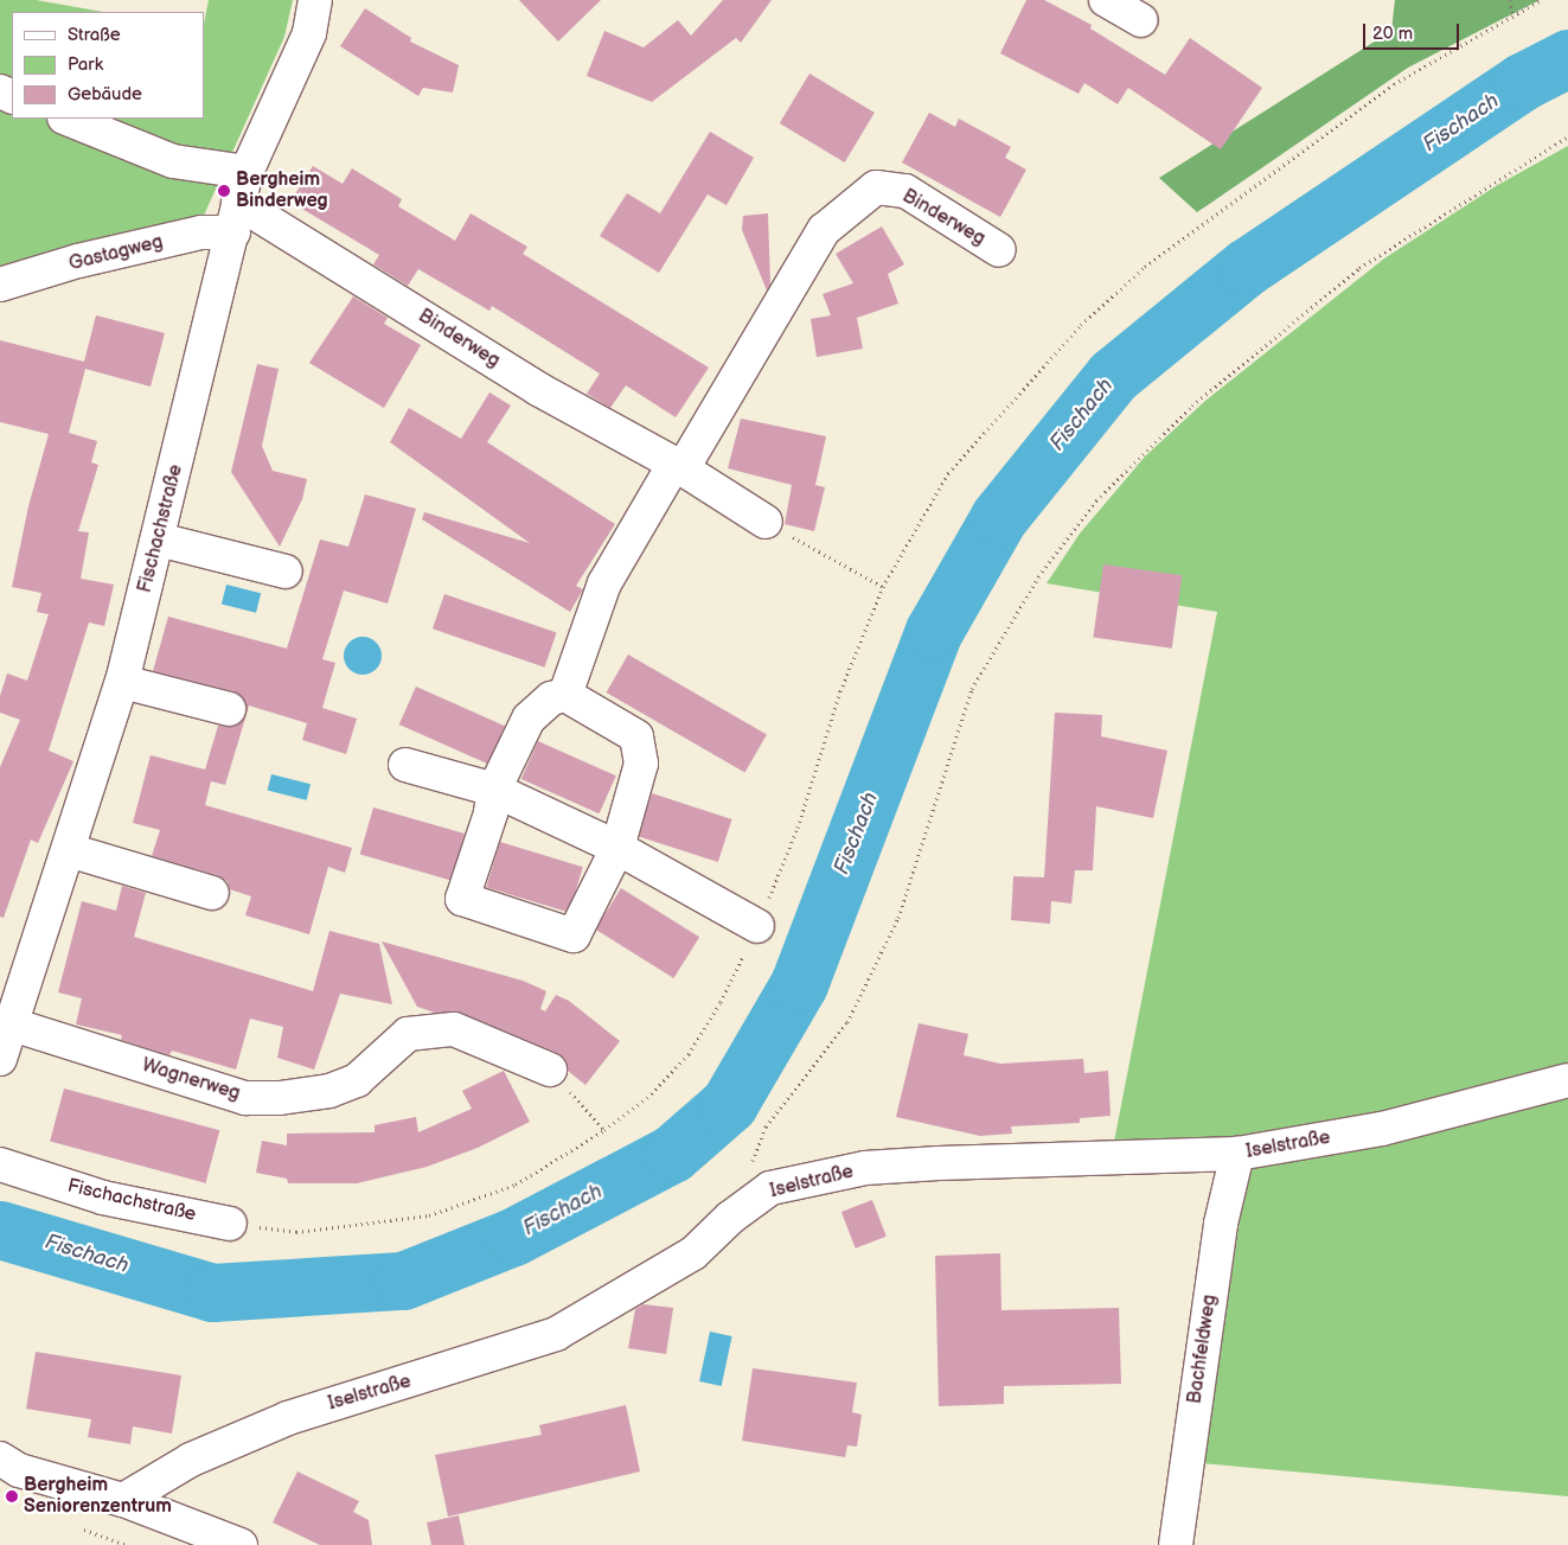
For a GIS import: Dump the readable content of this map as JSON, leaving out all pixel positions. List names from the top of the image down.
{
  "streets": {
    "street": [
      "Binderweg",
      "Gastagweg",
      "Fischachstraße",
      "Wagnerweg",
      "Iselstraße",
      "Bachfeldweg"
    ]
  },
  "crossings": [
    ["Binderweg", "Gastagweg"],
    ["Binderweg", "Fischachstraße"],
    ["Gastagweg", "Fischachstraße"],
    ["Fischachstraße", "Wagnerweg"],
    ["Iselstraße", "Bachfeldweg"]
  ],
  "water": ["Fischach"],
  "places": ["Bergheim Binderweg", "Bergheim Seniorenzentrum"],
  "legend": ["Straße", "Park", "Gebäude"],
  "scale_bar": "20 m"
}
